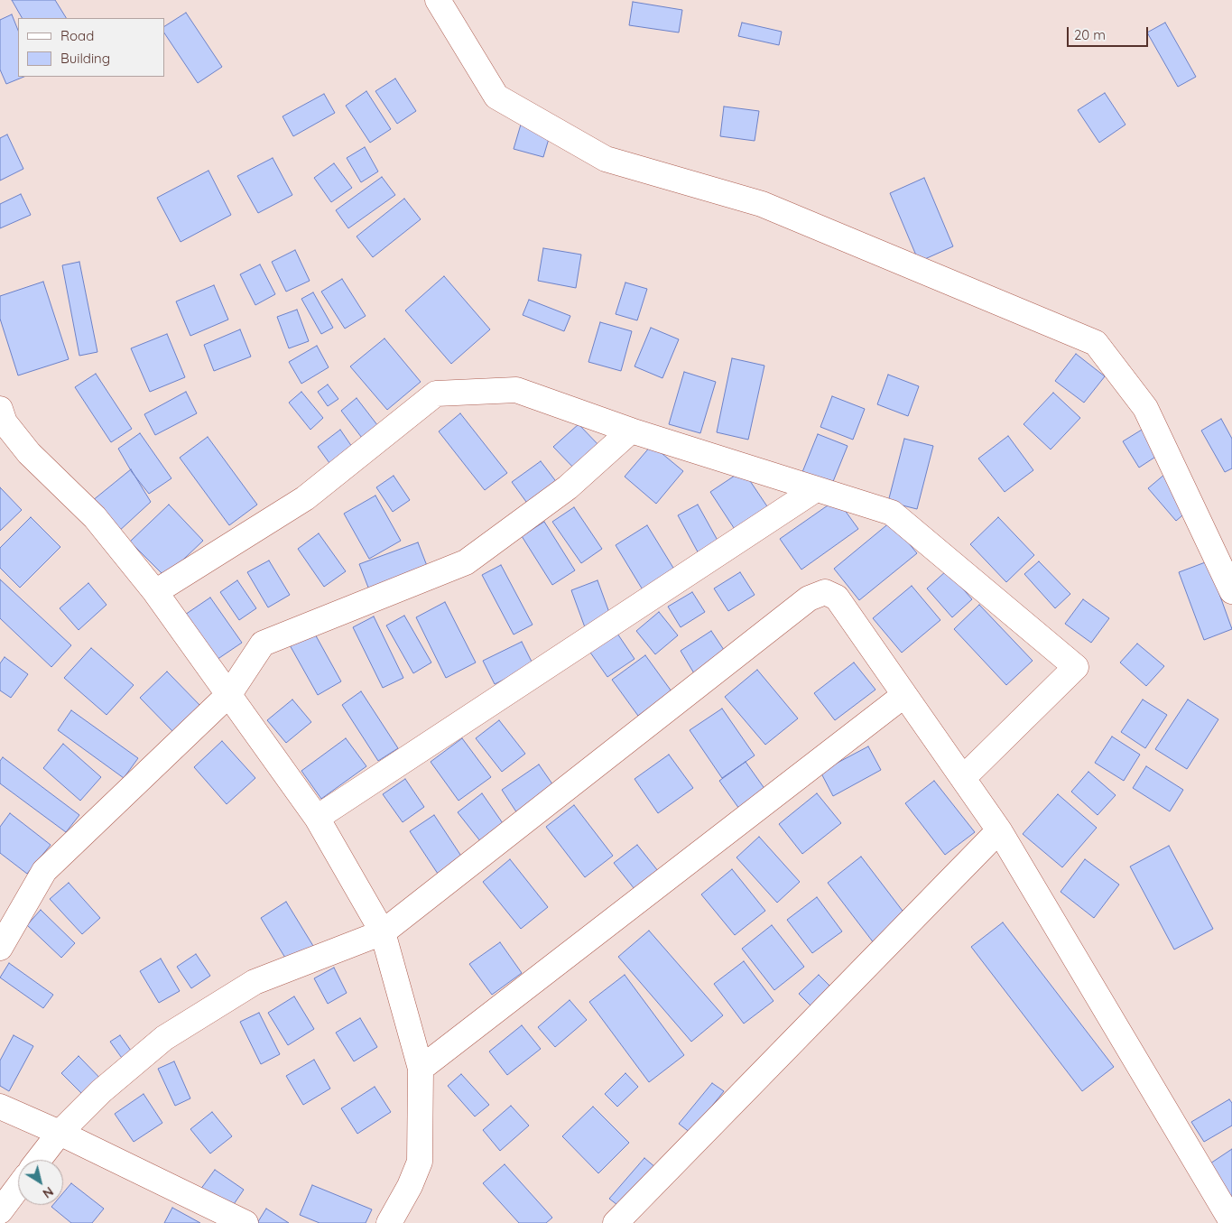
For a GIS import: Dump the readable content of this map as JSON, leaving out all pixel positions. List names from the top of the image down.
{
  "legend": ["Road", "Building"],
  "scale_bar": "20 m",
  "north": "bottom right"
}
